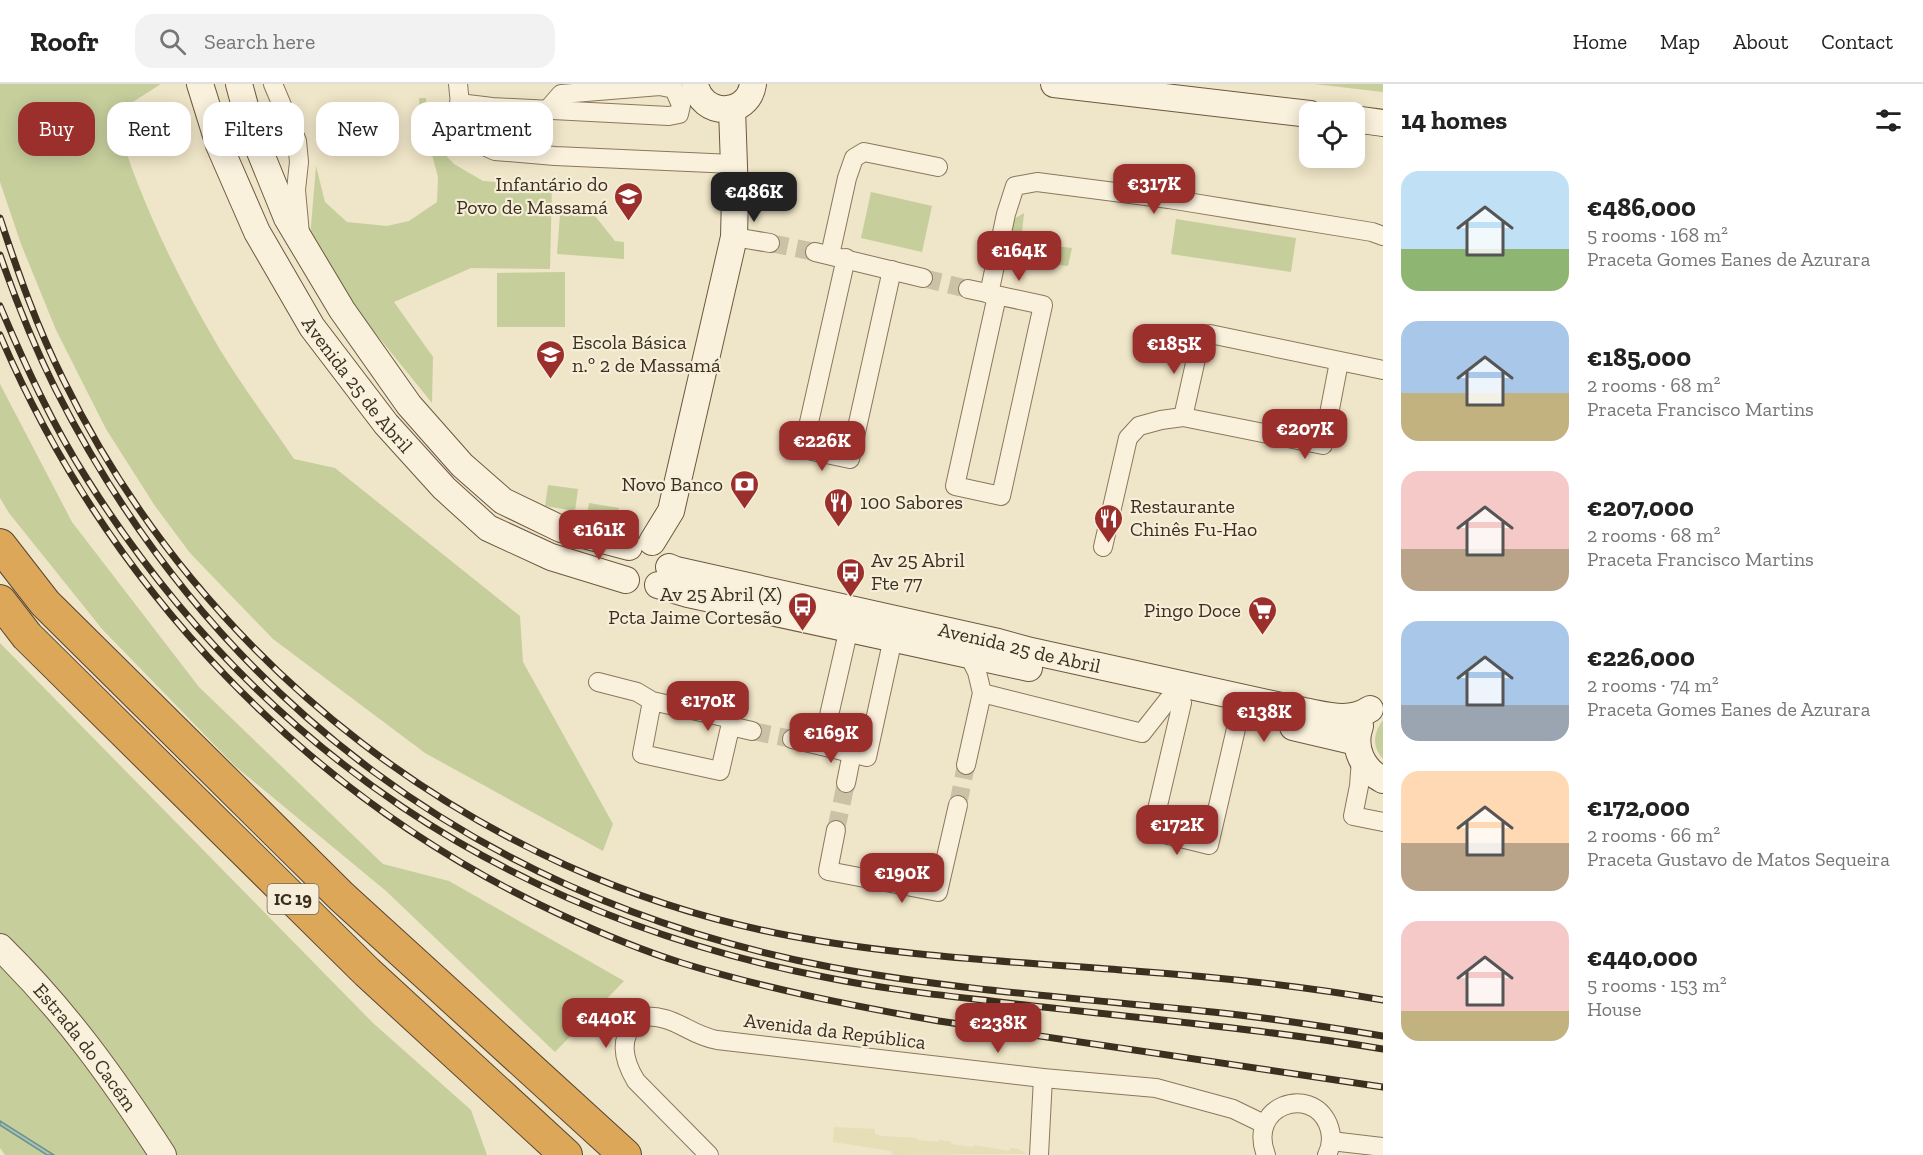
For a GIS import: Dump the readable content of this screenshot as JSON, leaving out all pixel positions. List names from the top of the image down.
{
  "streets": {
    "highway": ["IC 19"],
    "main road": ["Avenida 25 de Abril", "Estrada do Cacém"],
    "street": ["Avenida da República"]
  },
  "places": {
    "school or university": ["Infantário do Povo de Massamá", "Escola Básica n.º 2 de Massamá"],
    "bank": ["Novo Banco"],
    "restaurant": ["100 Sabores", "Restaurante Chinês Fu-Hao"],
    "bus stop": ["Av 25 Abril Fte 77", "Av 25 Abril (X) Pcta Jaime Cortesão"],
    "supermarket": ["Pingo Doce"]
  },
  "page": {
    "header": "Roofr",
    "search": "Search here",
    "nav": [
      "Home",
      "Map",
      "About",
      "Contact"
    ],
    "heading": "14 homes",
    "chip": [
      "Buy",
      "Rent",
      "Filters",
      "New",
      "Apartment"
    ],
    "list": [
      {
        "name": "€486,000",
        "note": "5 rooms · 168 m² · Praceta Gomes Eanes de Azurara"
      },
      {
        "name": "€185,000",
        "note": "2 rooms · 68 m² · Praceta Francisco Martins"
      },
      {
        "name": "€207,000",
        "note": "2 rooms · 68 m² · Praceta Francisco Martins"
      },
      {
        "name": "€226,000",
        "note": "2 rooms · 74 m² · Praceta Gomes Eanes de Azurara"
      },
      {
        "name": "€172,000",
        "note": "2 rooms · 66 m² · Praceta Gustavo de Matos Sequeira"
      },
      {
        "name": "€440,000",
        "note": "5 rooms · 153 m² · House"
      }
    ],
    "price": [
      "€317K",
      "€486K",
      "€164K",
      "€185K",
      "€207K",
      "€226K",
      "€161K",
      "€170K",
      "€138K",
      "€169K",
      "€172K",
      "€190K",
      "€440K",
      "€238K"
    ]
  }
}
